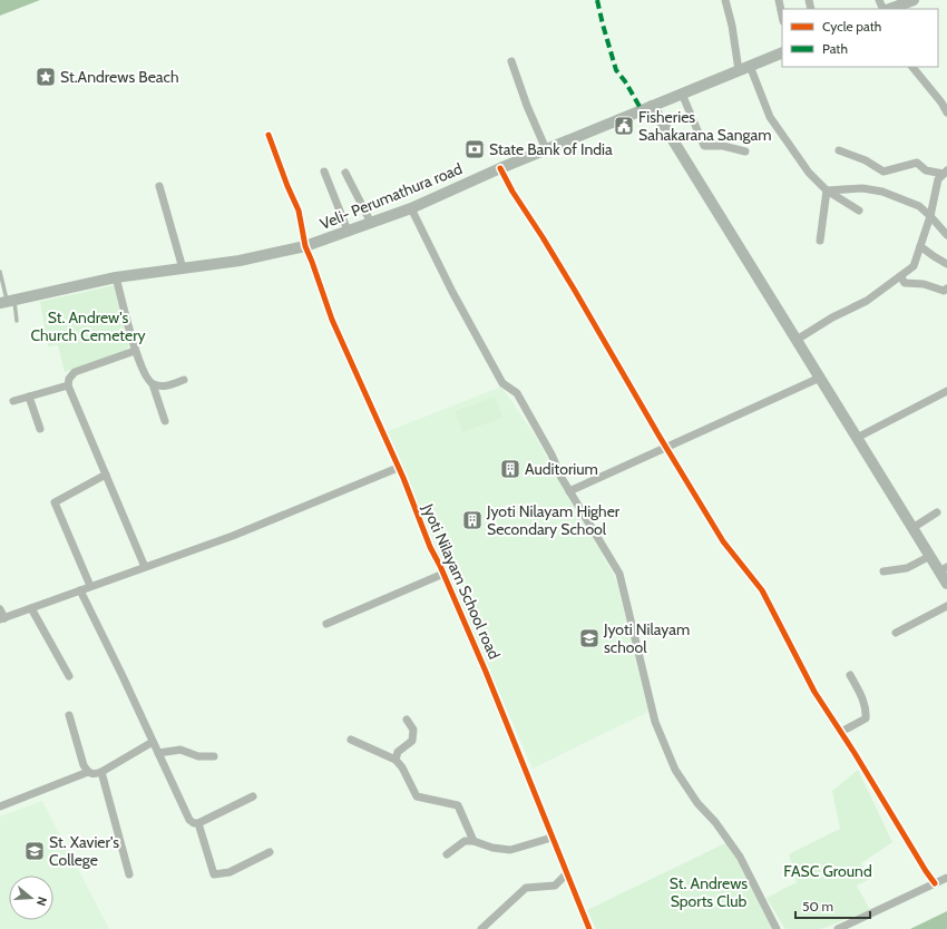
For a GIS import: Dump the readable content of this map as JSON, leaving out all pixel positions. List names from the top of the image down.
{
  "streets": {
    "main road": ["Veli- Perumathura road"],
    "street": ["Jyoti Nilayam School road"]
  },
  "crossings": [
    ["Veli- Perumathura road", "Jyoti Nilayam School road"]
  ],
  "parks": ["St. Andrew's Church Cemetery", "FASC Ground", "St. Andrews Sports Club"],
  "places": {
    "place": ["St.Andrews Beach"],
    "public building": ["Fisheries Sahakarana Sangam"],
    "bank": ["State Bank of India"],
    "building": ["Auditorium", "Jyoti Nilayam Higher Secondary School"],
    "school or university": ["Jyoti Nilayam school", "St. Xavier's College"]
  },
  "legend": ["Cycle path", "Path"],
  "scale_bar": "50 m",
  "north": "right"
}
